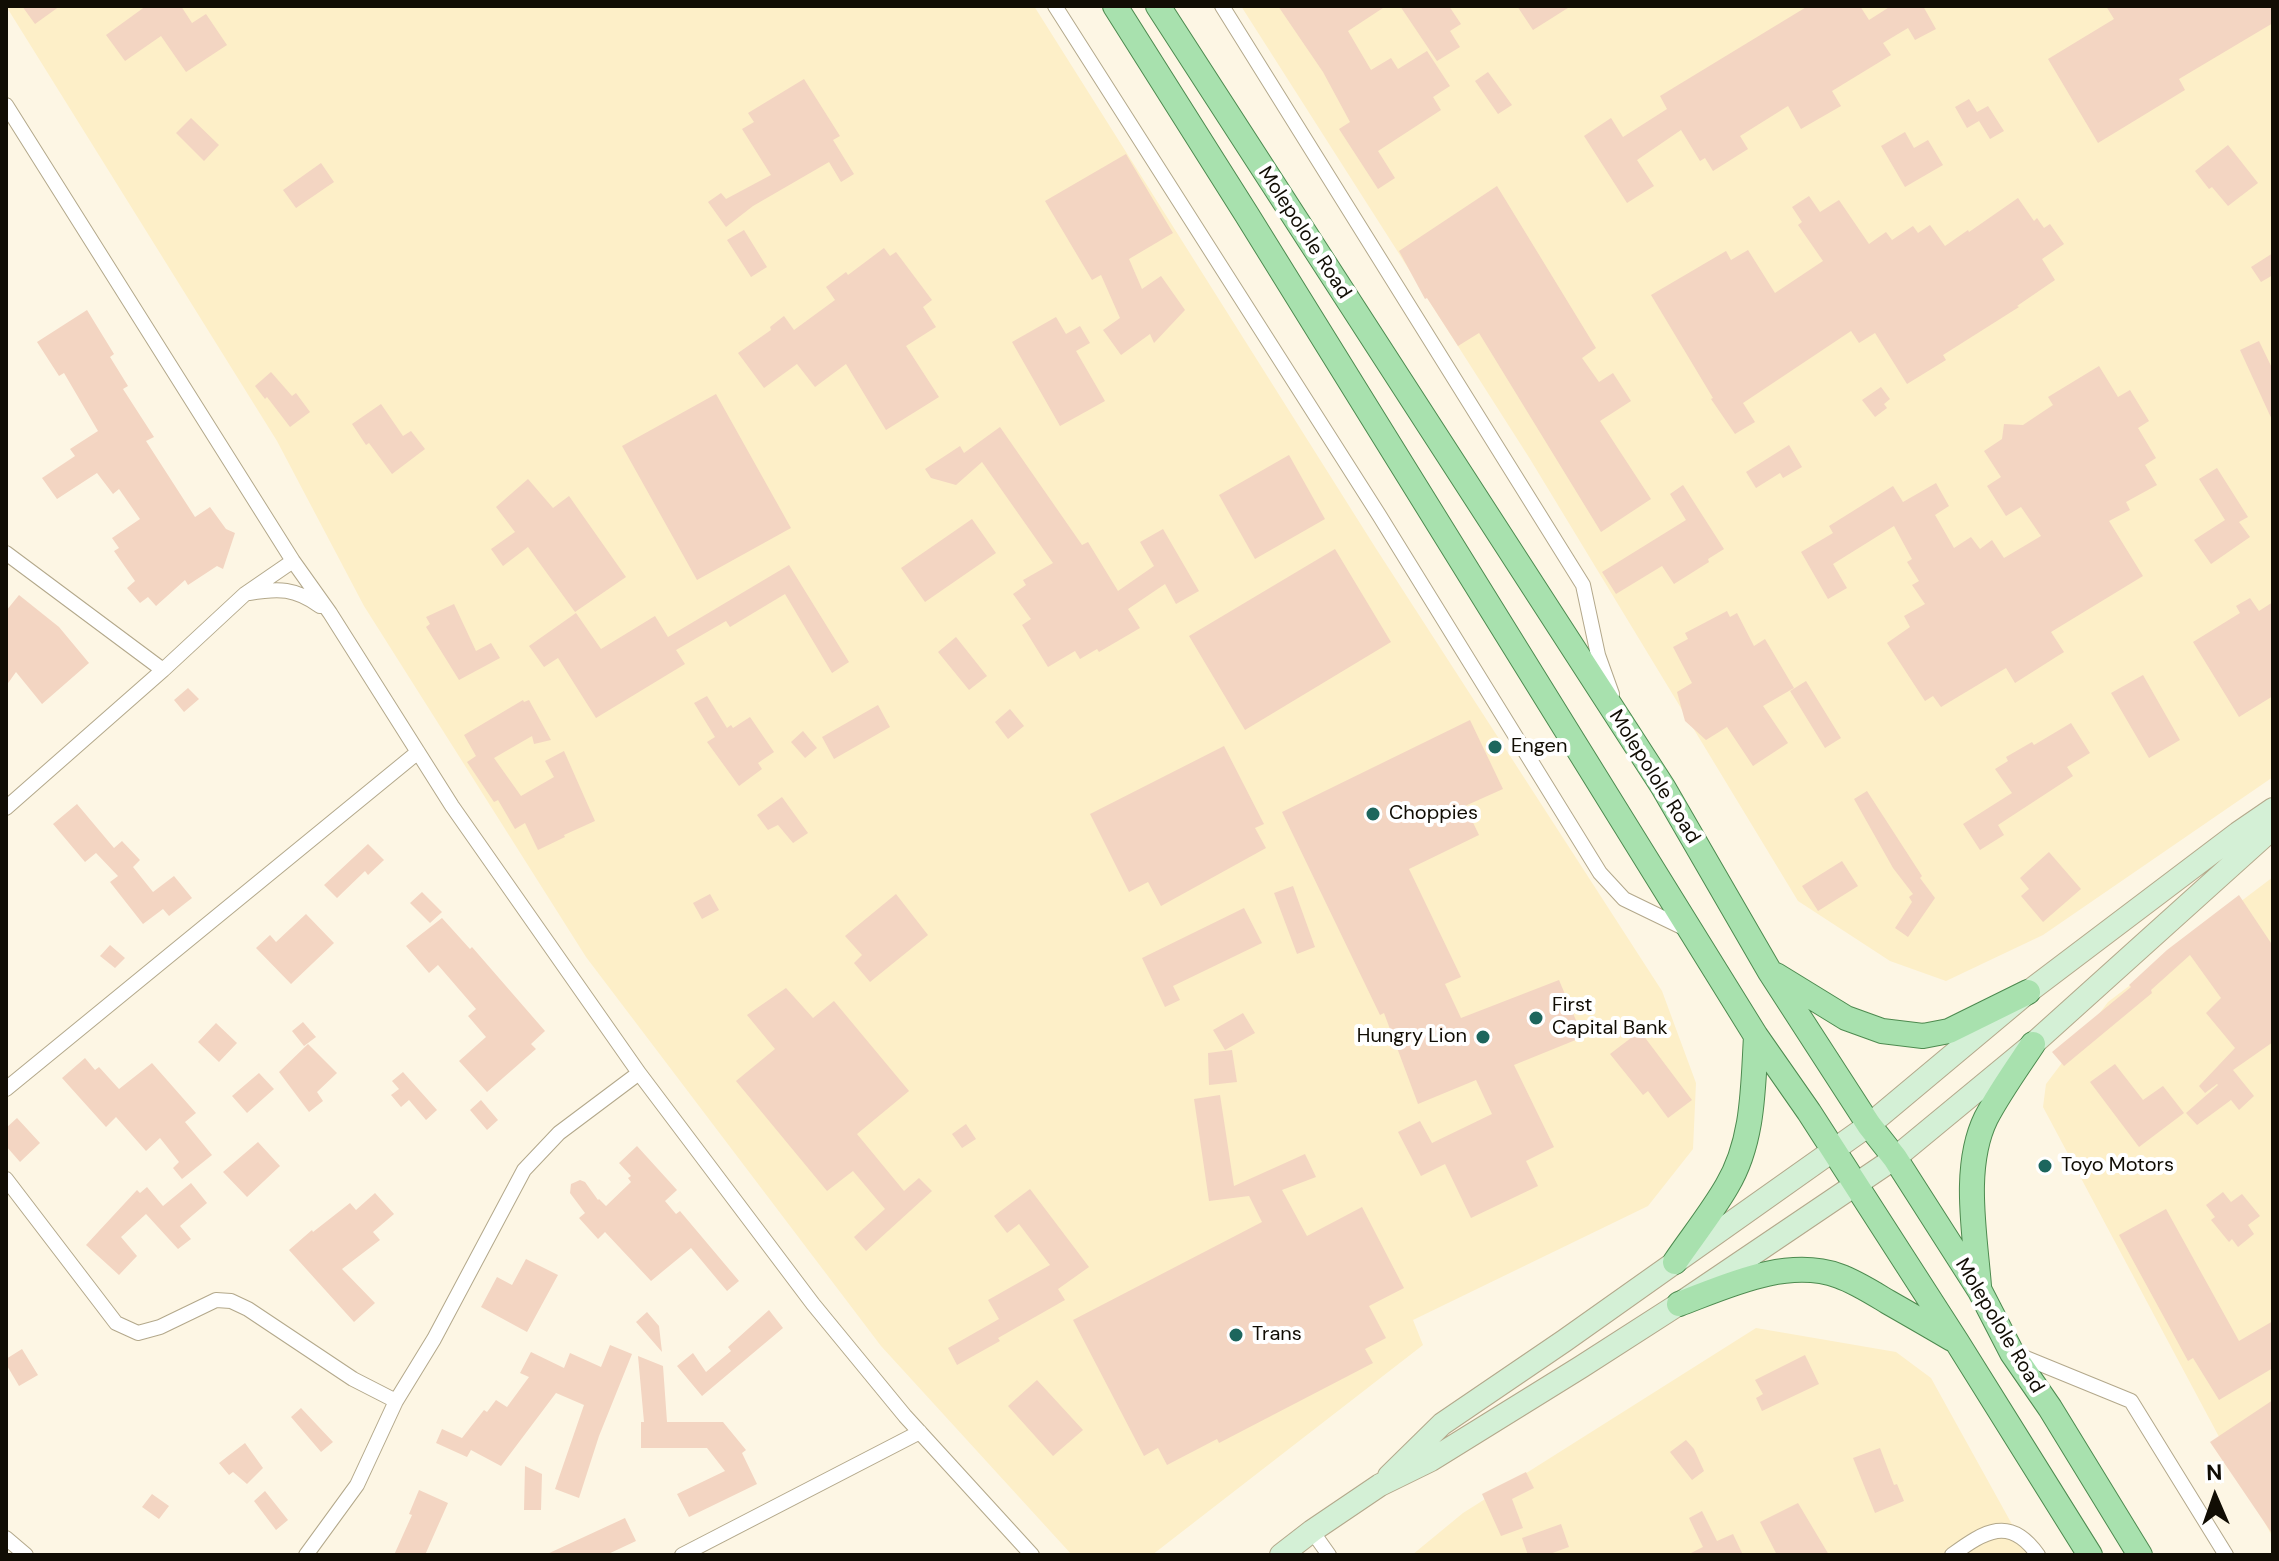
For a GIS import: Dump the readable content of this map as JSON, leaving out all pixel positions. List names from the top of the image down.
{
  "streets": {
    "main road": ["Molepolole Road"]
  },
  "places": [
    "Engen",
    "Choppies",
    "First Capital Bank",
    "Hungry Lion",
    "Toyo Motors",
    "Trans"
  ],
  "north": "top"
}
